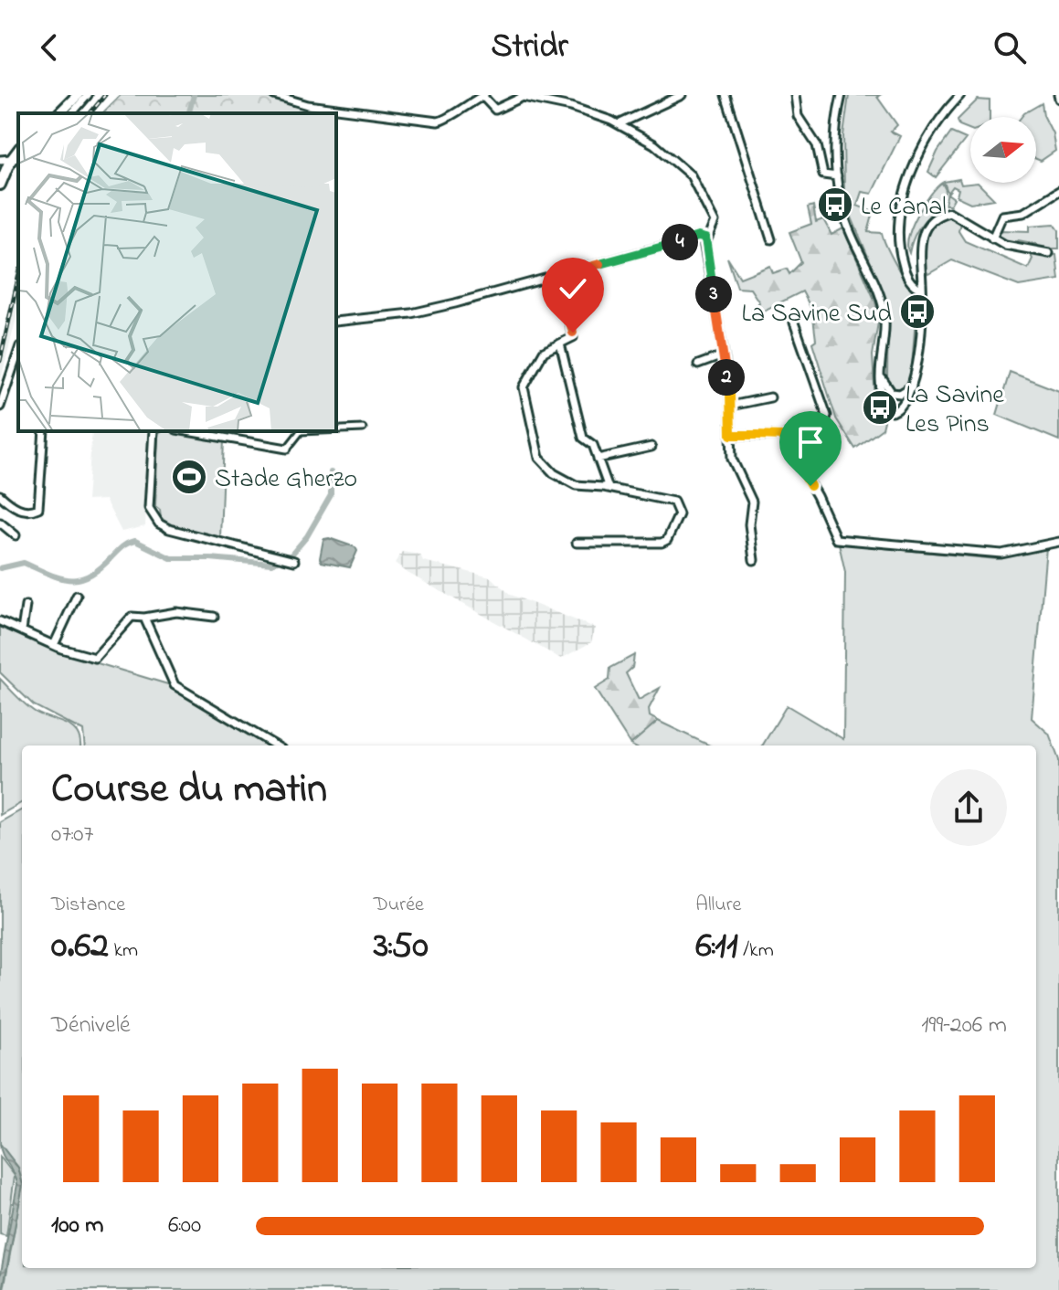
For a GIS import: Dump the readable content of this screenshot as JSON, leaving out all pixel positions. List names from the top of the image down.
{
  "places": {
    "bus stop": ["Le Canal", "La Savine Sud", "La Savine Les Pins"],
    "sports": ["Stade Gherzo"]
  },
  "north": "right",
  "page": {
    "header": "Stridr",
    "pins": ["4", "3", "2"],
    "heading": ["Course du matin", "07:07"],
    "stats": [
      ["Distance", "0.62 km"],
      ["Durée", "3:50"],
      ["Allure", "6:11 /km"]
    ],
    "chart": ["Dénivelé", "199–206 m"],
    "list": [
      {
        "name": "100 m",
        "note": "6:00"
      }
    ]
  }
}
